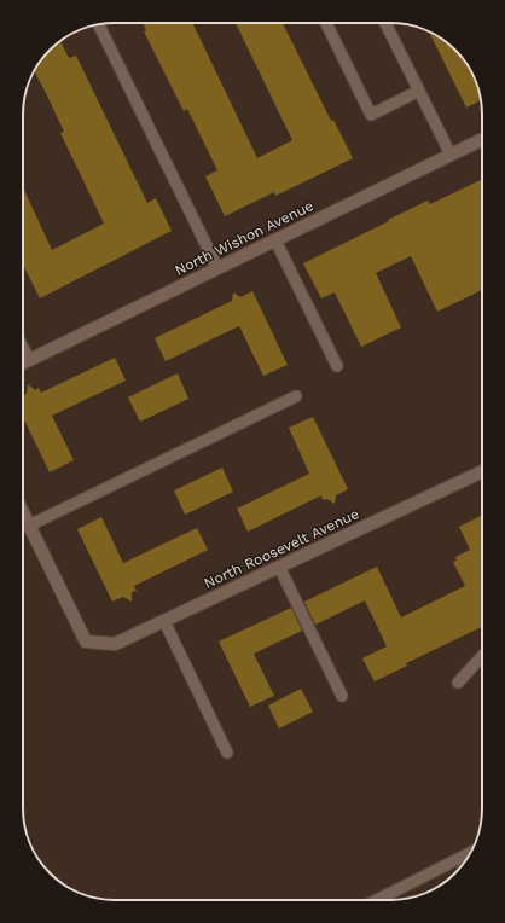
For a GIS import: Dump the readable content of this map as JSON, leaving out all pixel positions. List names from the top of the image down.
{
  "streets": {
    "street": ["North Wishon Avenue", "North Roosevelt Avenue"]
  }
}
